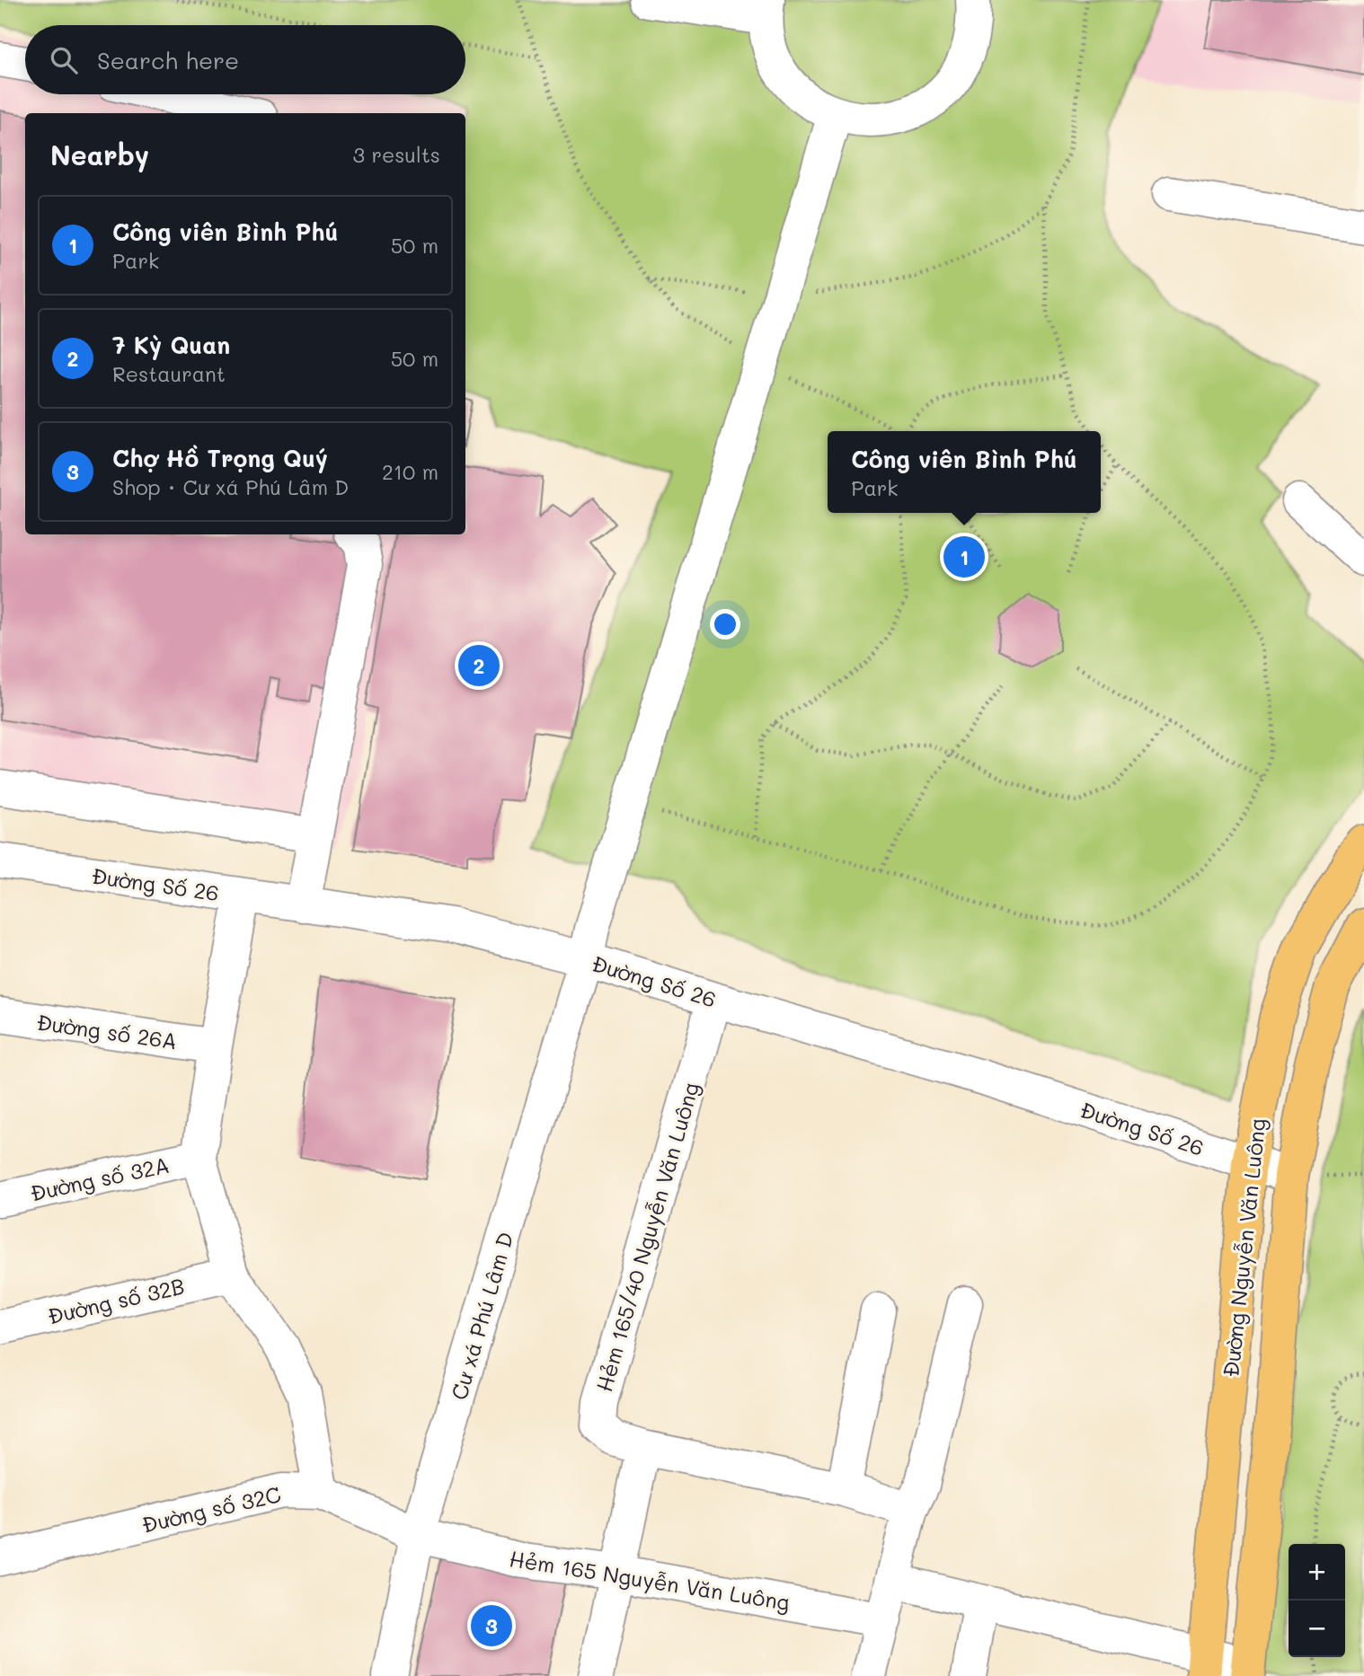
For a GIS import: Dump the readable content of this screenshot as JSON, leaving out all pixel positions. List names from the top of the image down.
{
  "streets": {
    "main road": ["Đường Nguyễn Văn Luông"],
    "street": [
      "Đường Số 26",
      "Đường số 26A",
      "Đường số 32A",
      "Hẻm 165/40 Nguyễn Văn Luông",
      "Đường số 32B",
      "Cư xá Phú Lâm D",
      "Đường số 32C",
      "Hẻm 165 Nguyễn Văn Luông"
    ]
  },
  "crossings": [
    ["Đường Số 26", "Hẻm 165/40 Nguyễn Văn Luông"],
    ["Đường Số 26", "Đường Nguyễn Văn Luông"],
    ["Đường Số 26", "Cư xá Phú Lâm D"],
    ["Cư xá Phú Lâm D", "Đường số 32C"],
    ["Cư xá Phú Lâm D", "Hẻm 165 Nguyễn Văn Luông"],
    ["Đường số 32C", "Hẻm 165 Nguyễn Văn Luông"]
  ],
  "page": {
    "search": "Search here",
    "heading": ["Nearby", "3 results"],
    "list": [
      {
        "mark": "1",
        "name": "Công viên Bình Phú",
        "note": "Park",
        "value": "50 m"
      },
      {
        "mark": "2",
        "name": "7 Kỳ Quan",
        "note": "Restaurant",
        "value": "50 m"
      },
      {
        "mark": "3",
        "name": "Chợ Hồ Trọng Quý",
        "note": "Shop · Cư xá Phú Lâm D",
        "value": "210 m"
      }
    ],
    "popup": ["Công viên Bình Phú", "Park"],
    "pins": ["1", "2", "3"],
    "map_buttons": ["+", "−"]
  }
}
